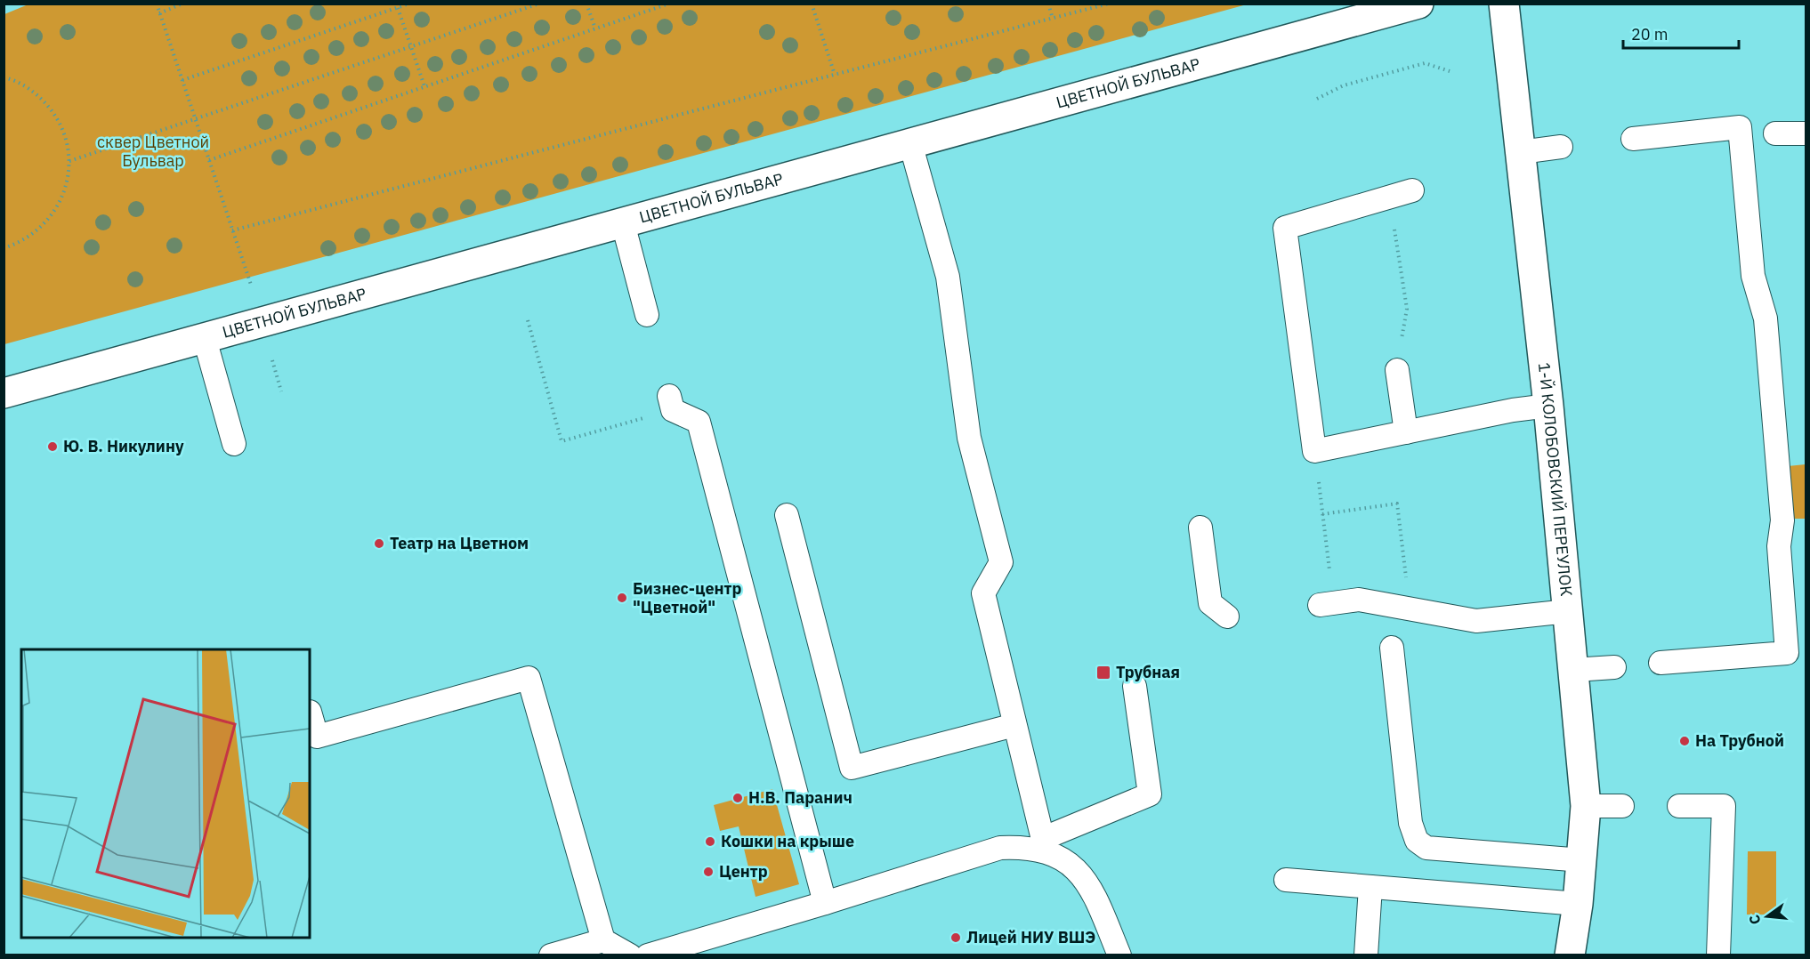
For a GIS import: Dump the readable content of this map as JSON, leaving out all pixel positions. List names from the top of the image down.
{
  "streets": {
    "main road": ["ЦВЕТНОЙ БУЛЬВАР", "1-Й КОЛОБОВСКИЙ ПЕРЕУЛОК"]
  },
  "parks": ["сквер Цветной Бульвар"],
  "places": {
    "other": [
      "Ю. В. Никулину",
      "Театр на Цветном",
      "Бизнес-центр \"Цветной\"",
      "На Трубной",
      "Н.В. Паранич",
      "Кошки на крыше",
      "Центр",
      "Лицей НИУ ВШЭ"
    ],
    "transit": ["Трубная"]
  },
  "scale_bar": "20 m",
  "north": "left"
}
